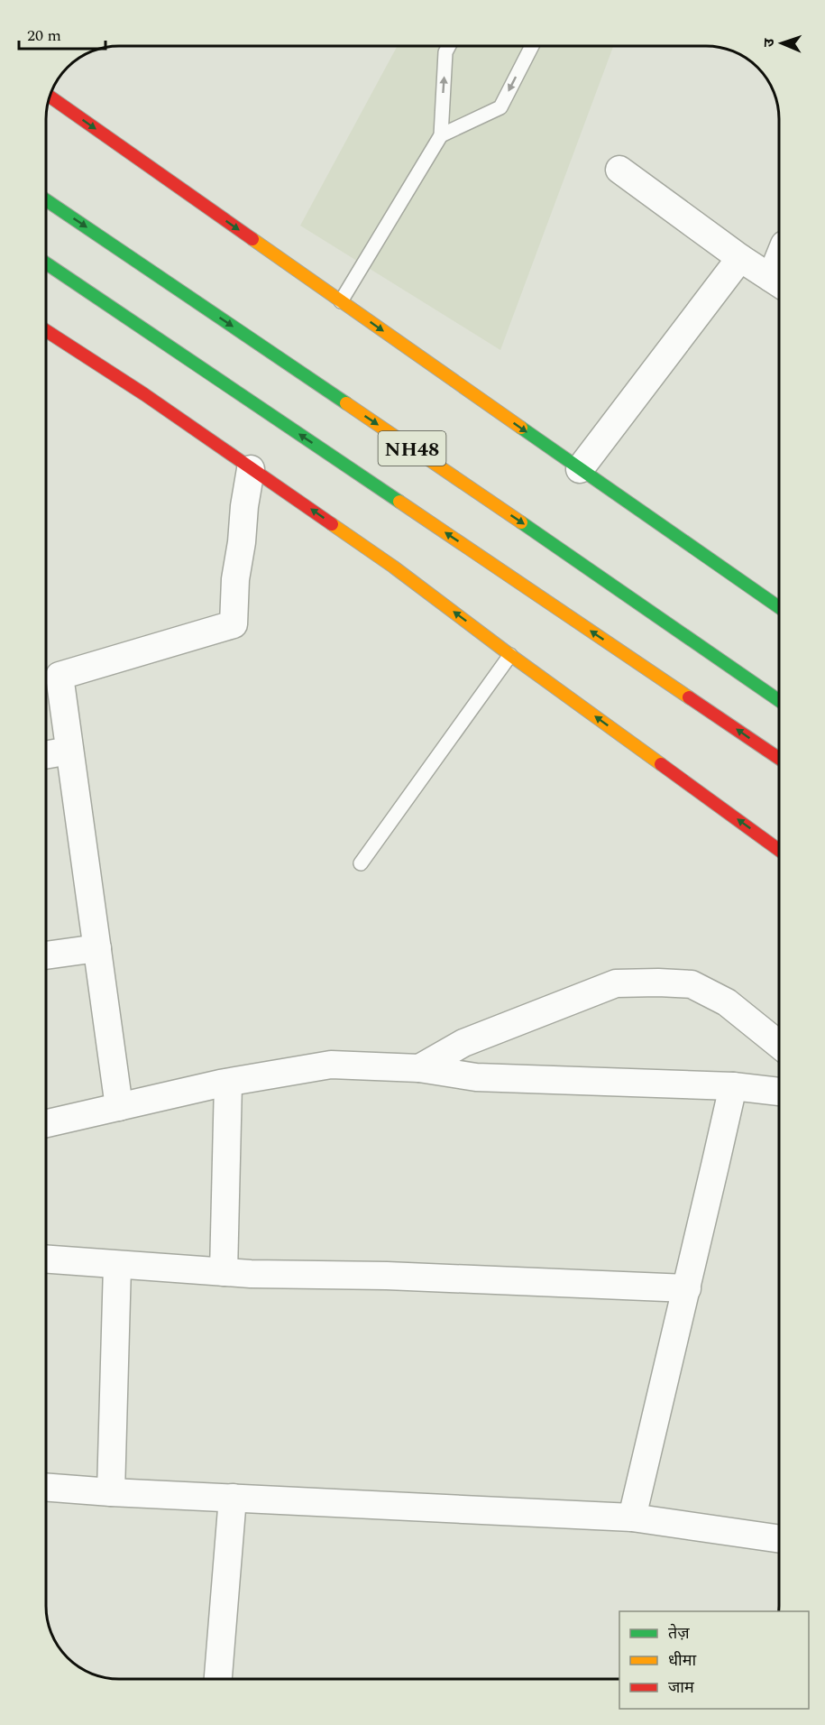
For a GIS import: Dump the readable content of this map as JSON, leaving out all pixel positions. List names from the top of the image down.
{
  "streets": {
    "main road": ["NH48"]
  },
  "legend": ["तेज़", "धीमा", "जाम"],
  "scale_bar": "20 m",
  "north": "left"
}
